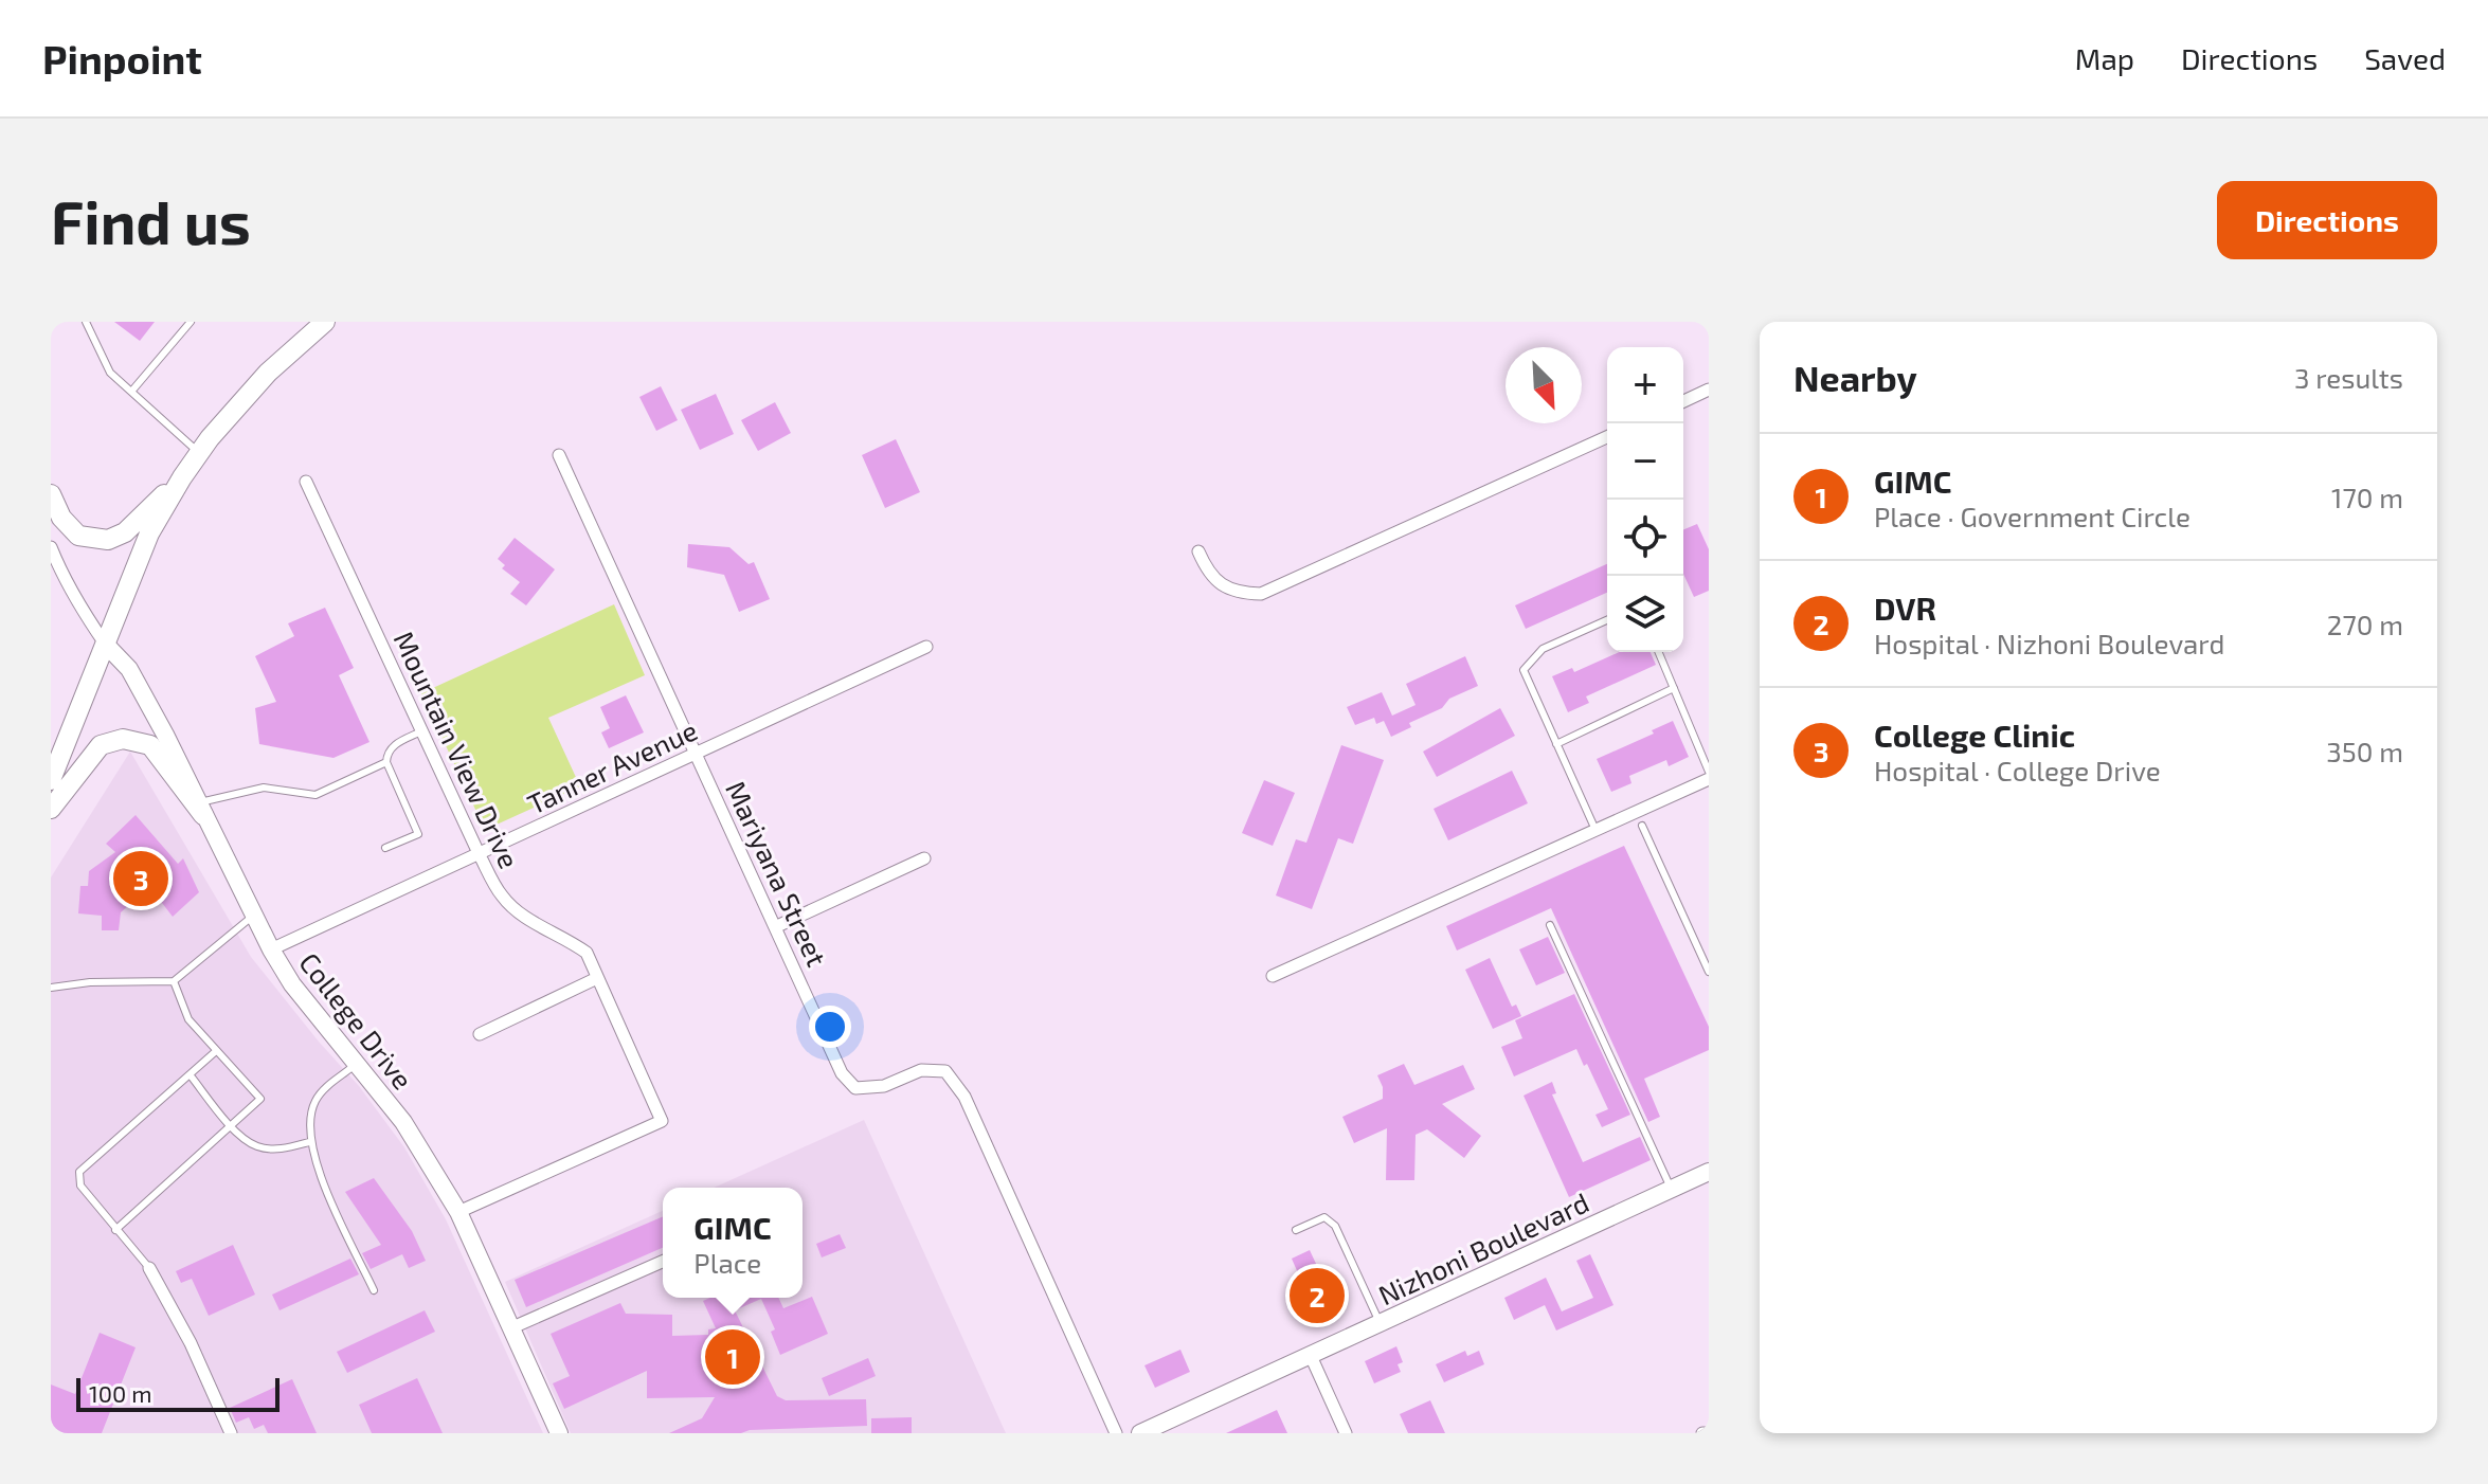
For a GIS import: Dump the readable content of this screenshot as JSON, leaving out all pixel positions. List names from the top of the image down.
{
  "streets": {
    "main road": ["College Drive", "Nizhoni Boulevard"],
    "street": ["Mountain View Drive", "Tanner Avenue", "Mariyana Street"]
  },
  "crossings": [
    ["Mountain View Drive", "Tanner Avenue"],
    ["Mountain View Drive", "College Drive"],
    ["Tanner Avenue", "Mariyana Street"],
    ["Tanner Avenue", "College Drive"]
  ],
  "scale_bar": "100 m",
  "north": "bottom right",
  "page": {
    "header": "Pinpoint",
    "nav": ["Map", "Directions", "Saved"],
    "buttons": "Directions",
    "title": "Find us",
    "heading": ["Nearby", "3 results"],
    "map_buttons": ["+", "−"],
    "list": [
      {
        "mark": "1",
        "name": "GIMC",
        "note": "Place · Government Circle",
        "value": "170 m"
      },
      {
        "mark": "2",
        "name": "DVR",
        "note": "Hospital · Nizhoni Boulevard",
        "value": "270 m"
      },
      {
        "mark": "3",
        "name": "College Clinic",
        "note": "Hospital · College Drive",
        "value": "350 m"
      }
    ],
    "pins": ["3", "2", "1"],
    "popup": ["GIMC", "Place"],
    "scale": "100 m"
  }
}
